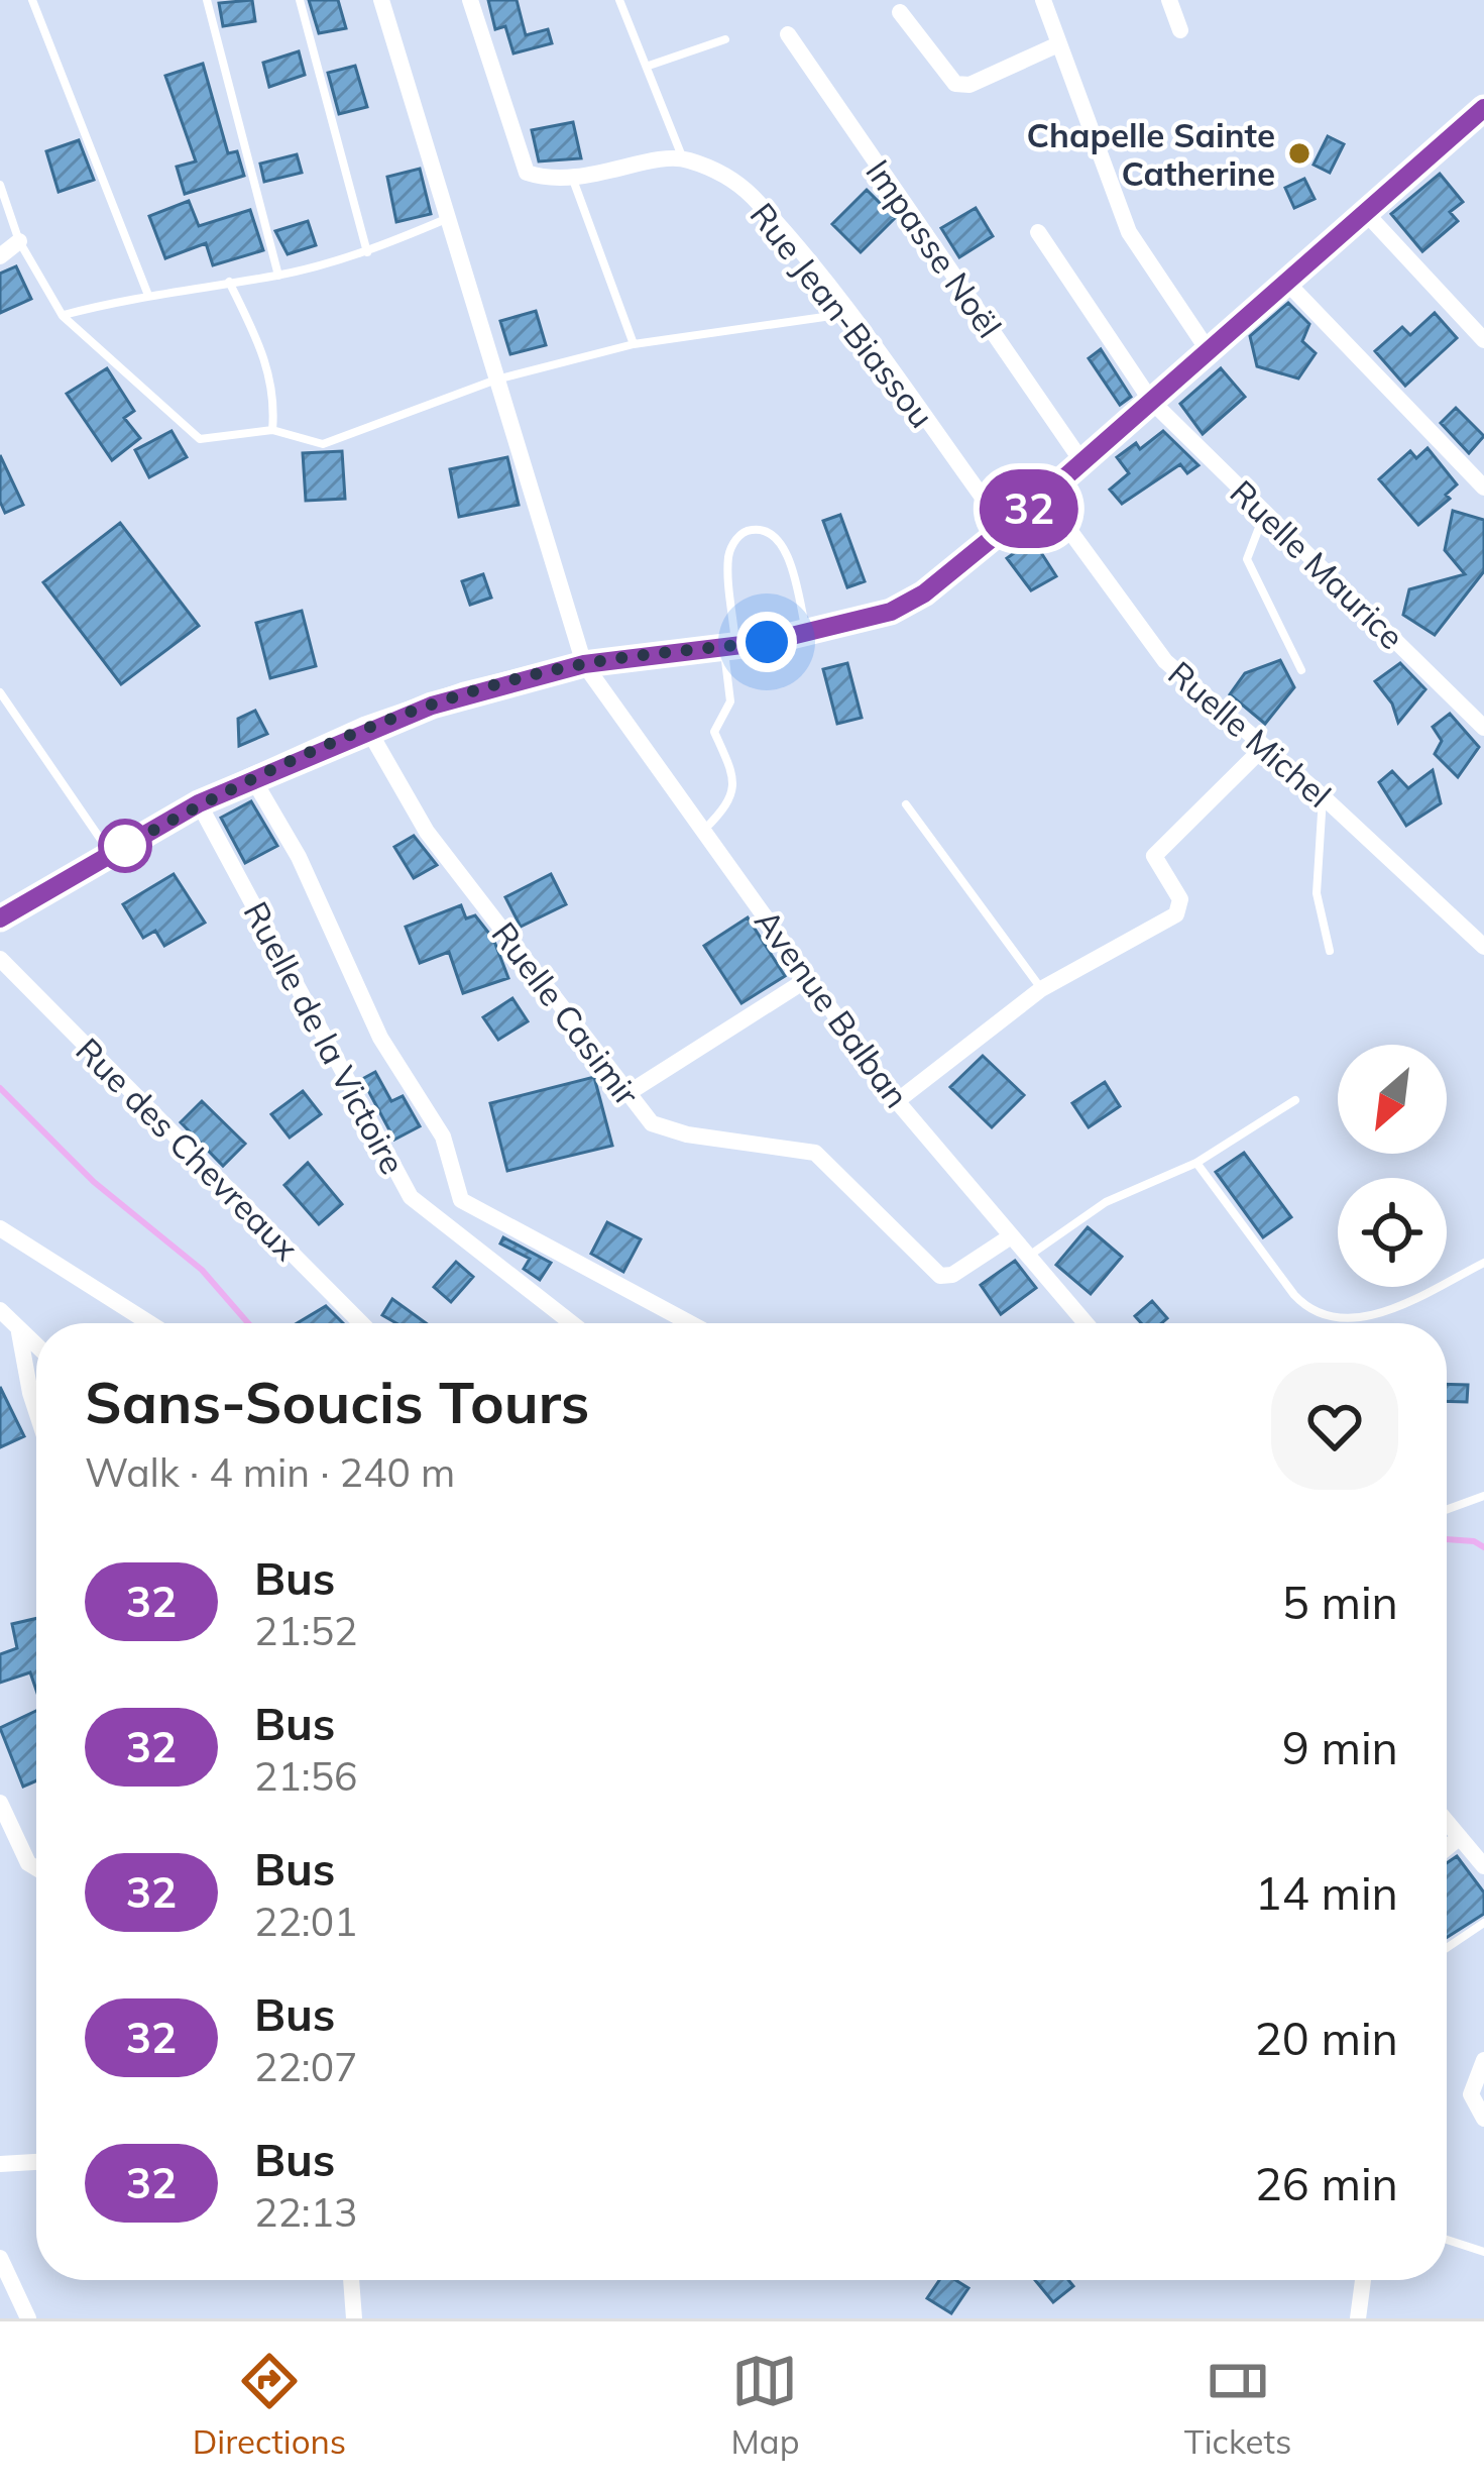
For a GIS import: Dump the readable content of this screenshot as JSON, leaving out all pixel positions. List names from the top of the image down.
{
  "streets": {
    "street": [
      "Impasse Noël",
      "Rue Jean-Biassou",
      "Ruelle Maurice",
      "Ruelle Michel",
      "Avenue Balban",
      "Ruelle Casimir",
      "Ruelle de la Victoire",
      "Rue des Chevreaux"
    ]
  },
  "crossings": [
    ["Avenue Balban", "Ruelle Casimir"]
  ],
  "places": ["Chapelle Sainte Catherine"],
  "lines": ["bus line 32"],
  "north": "bottom left",
  "page": {
    "on_map": "32",
    "heading": ["Sans-Soucis Tours", "Walk · 4 min · 240 m"],
    "list": [
      {
        "mark": "32",
        "name": "Bus",
        "note": "21:52",
        "value": "5 min"
      },
      {
        "mark": "32",
        "name": "Bus",
        "note": "21:56",
        "value": "9 min"
      },
      {
        "mark": "32",
        "name": "Bus",
        "note": "22:01",
        "value": "14 min"
      },
      {
        "mark": "32",
        "name": "Bus",
        "note": "22:07",
        "value": "20 min"
      },
      {
        "mark": "32",
        "name": "Bus",
        "note": "22:13",
        "value": "26 min"
      }
    ],
    "tabs": ["Directions", "Map", "Tickets"]
  }
}
